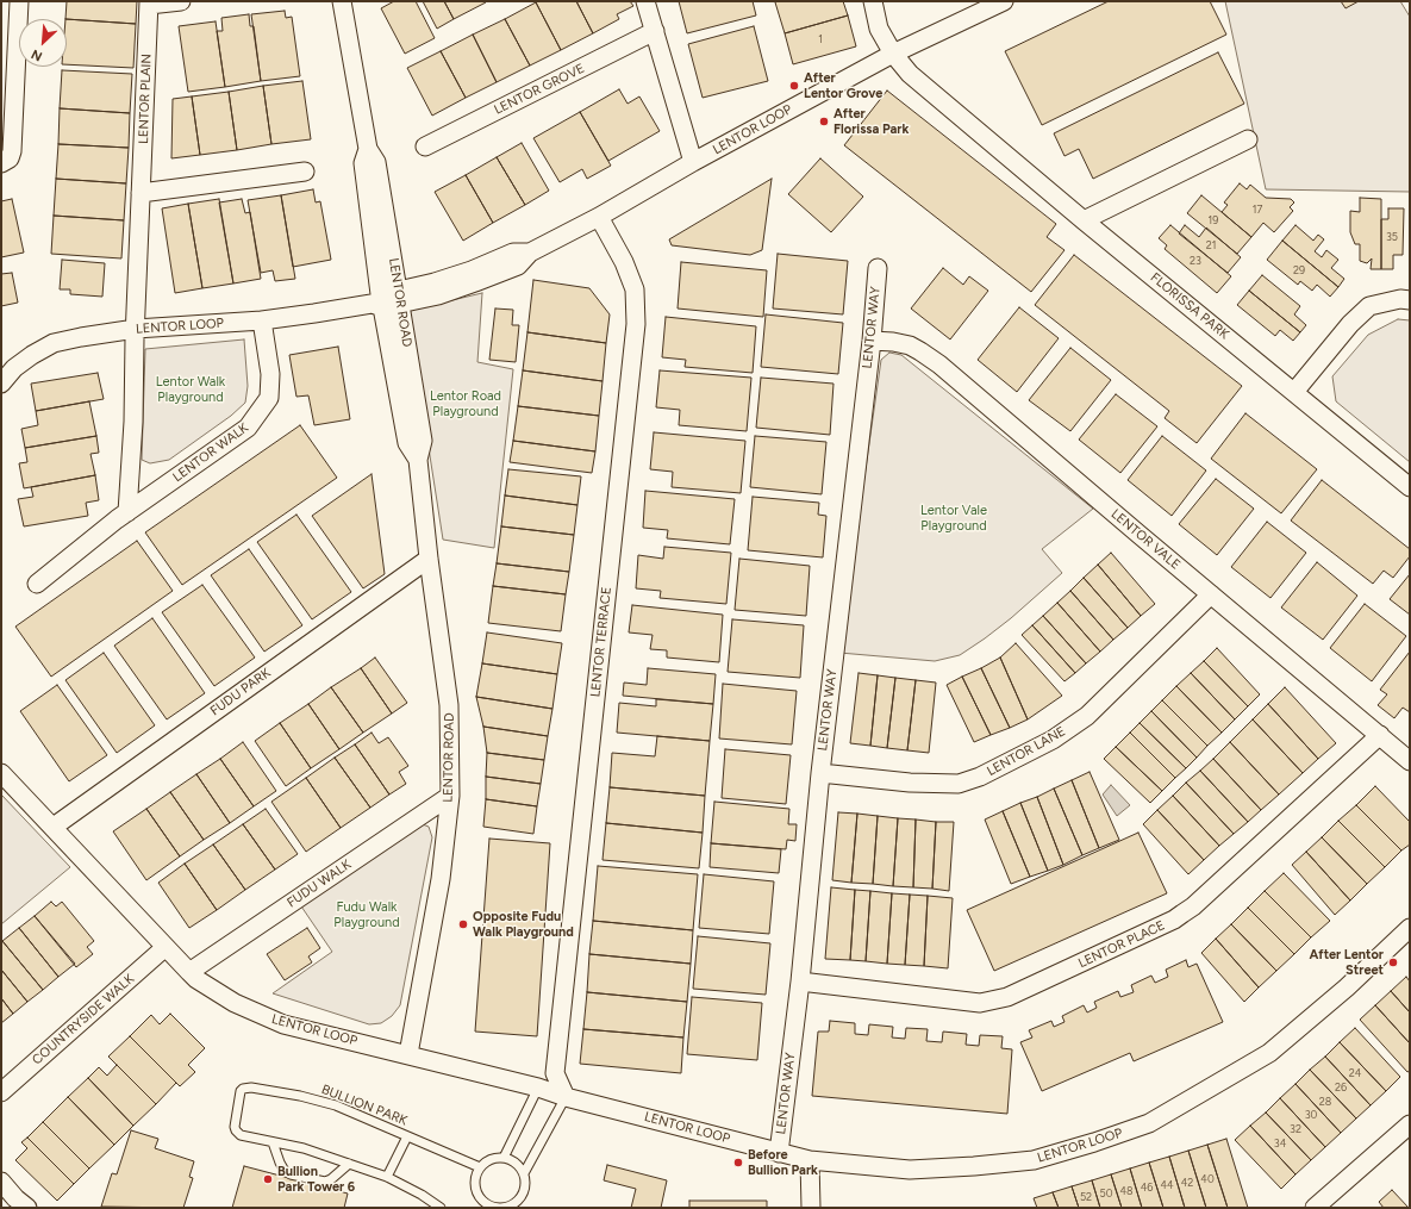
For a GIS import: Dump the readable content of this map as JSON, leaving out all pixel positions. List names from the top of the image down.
{
  "streets": {
    "street": [
      "LENTOR GROVE",
      "LENTOR PLAIN",
      "LENTOR LOOP",
      "LENTOR ROAD",
      "FLORISSA PARK",
      "LENTOR WAY",
      "LENTOR WALK",
      "LENTOR VALE",
      "LENTOR TERRACE",
      "FUDU PARK",
      "LENTOR LANE",
      "FUDU WALK",
      "LENTOR PLACE",
      "COUNTRYSIDE WALK"
    ],
    "lane": ["BULLION PARK"]
  },
  "crossings": [
    ["LENTOR PLAIN", "LENTOR LOOP"],
    ["LENTOR LOOP", "LENTOR ROAD"],
    ["LENTOR LOOP", "FLORISSA PARK"],
    ["LENTOR LOOP", "LENTOR WAY"],
    ["LENTOR LOOP", "LENTOR WALK"],
    ["LENTOR LOOP", "LENTOR TERRACE"],
    ["LENTOR LOOP", "FUDU PARK"],
    ["LENTOR LOOP", "FUDU WALK"],
    ["LENTOR LOOP", "COUNTRYSIDE WALK"],
    ["LENTOR ROAD", "FUDU PARK"],
    ["LENTOR ROAD", "FUDU WALK"],
    ["LENTOR WAY", "LENTOR VALE"],
    ["LENTOR WAY", "LENTOR LANE"],
    ["LENTOR WAY", "LENTOR PLACE"],
    ["LENTOR VALE", "LENTOR LANE"],
    ["LENTOR VALE", "LENTOR PLACE"]
  ],
  "parks": [
    "Lentor Walk Playground",
    "Lentor Road Playground",
    "Lentor Vale Playground",
    "Fudu Walk Playground"
  ],
  "places": [
    "After Lentor Grove",
    "After Florissa Park",
    "Opposite Fudu Walk Playground",
    "After Lentor Street",
    "Before Bullion Park",
    "Bullion Park Tower 6"
  ],
  "house_numbers": [
    "1",
    "17",
    "19",
    "35",
    "21",
    "23",
    "29",
    "24",
    "26",
    "28",
    "30",
    "32",
    "34",
    "40",
    "42",
    "44",
    "46",
    "48",
    "50",
    "52"
  ],
  "north": "bottom left"
}
